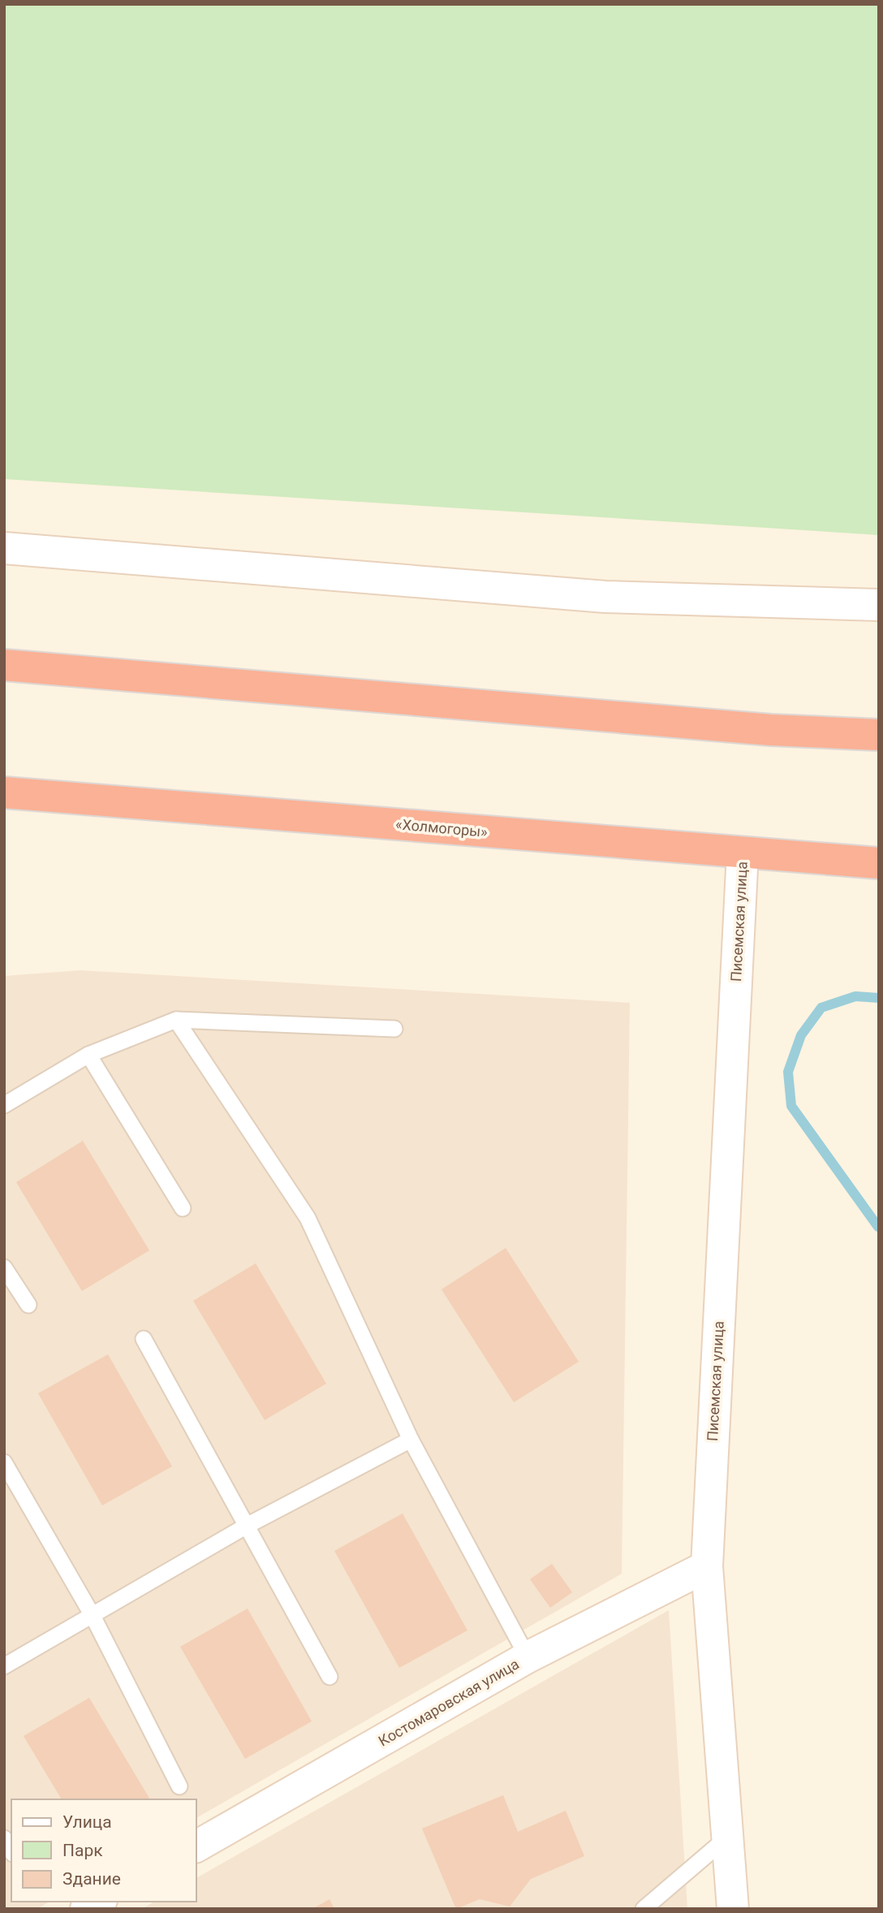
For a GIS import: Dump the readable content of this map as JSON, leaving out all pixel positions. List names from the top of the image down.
{
  "streets": {
    "highway": ["«Холмогоры»"],
    "street": ["Писемская улица", "Костомаровская улица"]
  },
  "crossings": [
    ["«Холмогоры»", "Писемская улица"],
    ["Писемская улица", "Костомаровская улица"]
  ],
  "legend": ["Улица", "Парк", "Здание"]
}
